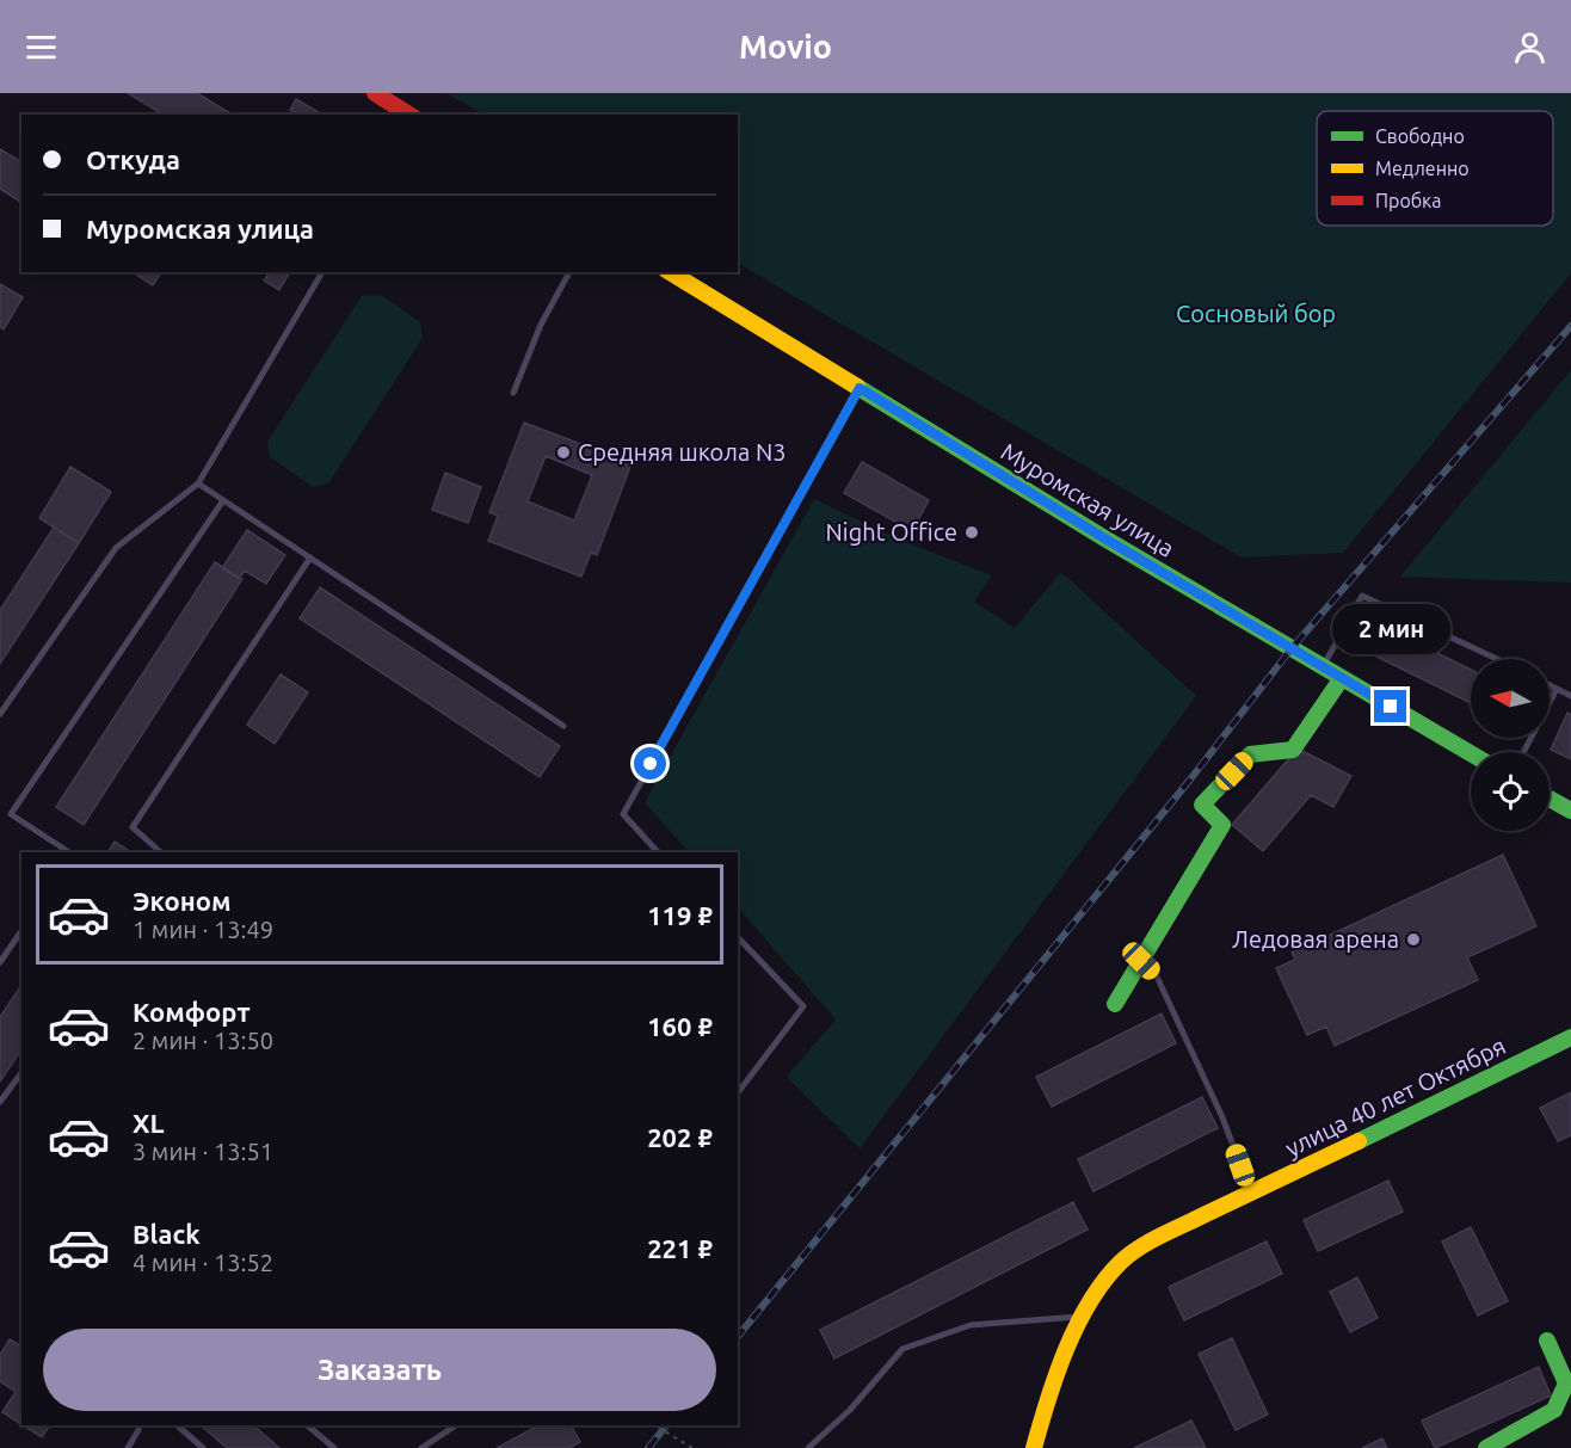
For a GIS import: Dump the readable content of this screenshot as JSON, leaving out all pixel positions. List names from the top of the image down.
{
  "streets": {
    "main road": ["Муромская улица", "улица 40 лет Октября"]
  },
  "parks": ["Сосновый бор"],
  "places": ["Средняя школа N3", "Night Office", "Ледовая арена"],
  "legend": ["Свободно", "Медленно", "Пробка"],
  "north": "left",
  "page": {
    "header": "Movio",
    "banner": ["Откуда", "Муромская улица"],
    "bubble": "2 мин",
    "list": [
      {
        "name": "Эконом",
        "note": "1 мин · 13:49",
        "value": "119 ₽"
      },
      {
        "name": "Комфорт",
        "note": "2 мин · 13:50",
        "value": "160 ₽"
      },
      {
        "name": "XL",
        "note": "3 мин · 13:51",
        "value": "202 ₽"
      },
      {
        "name": "Black",
        "note": "4 мин · 13:52",
        "value": "221 ₽"
      }
    ],
    "buttons": "Заказать"
  }
}
